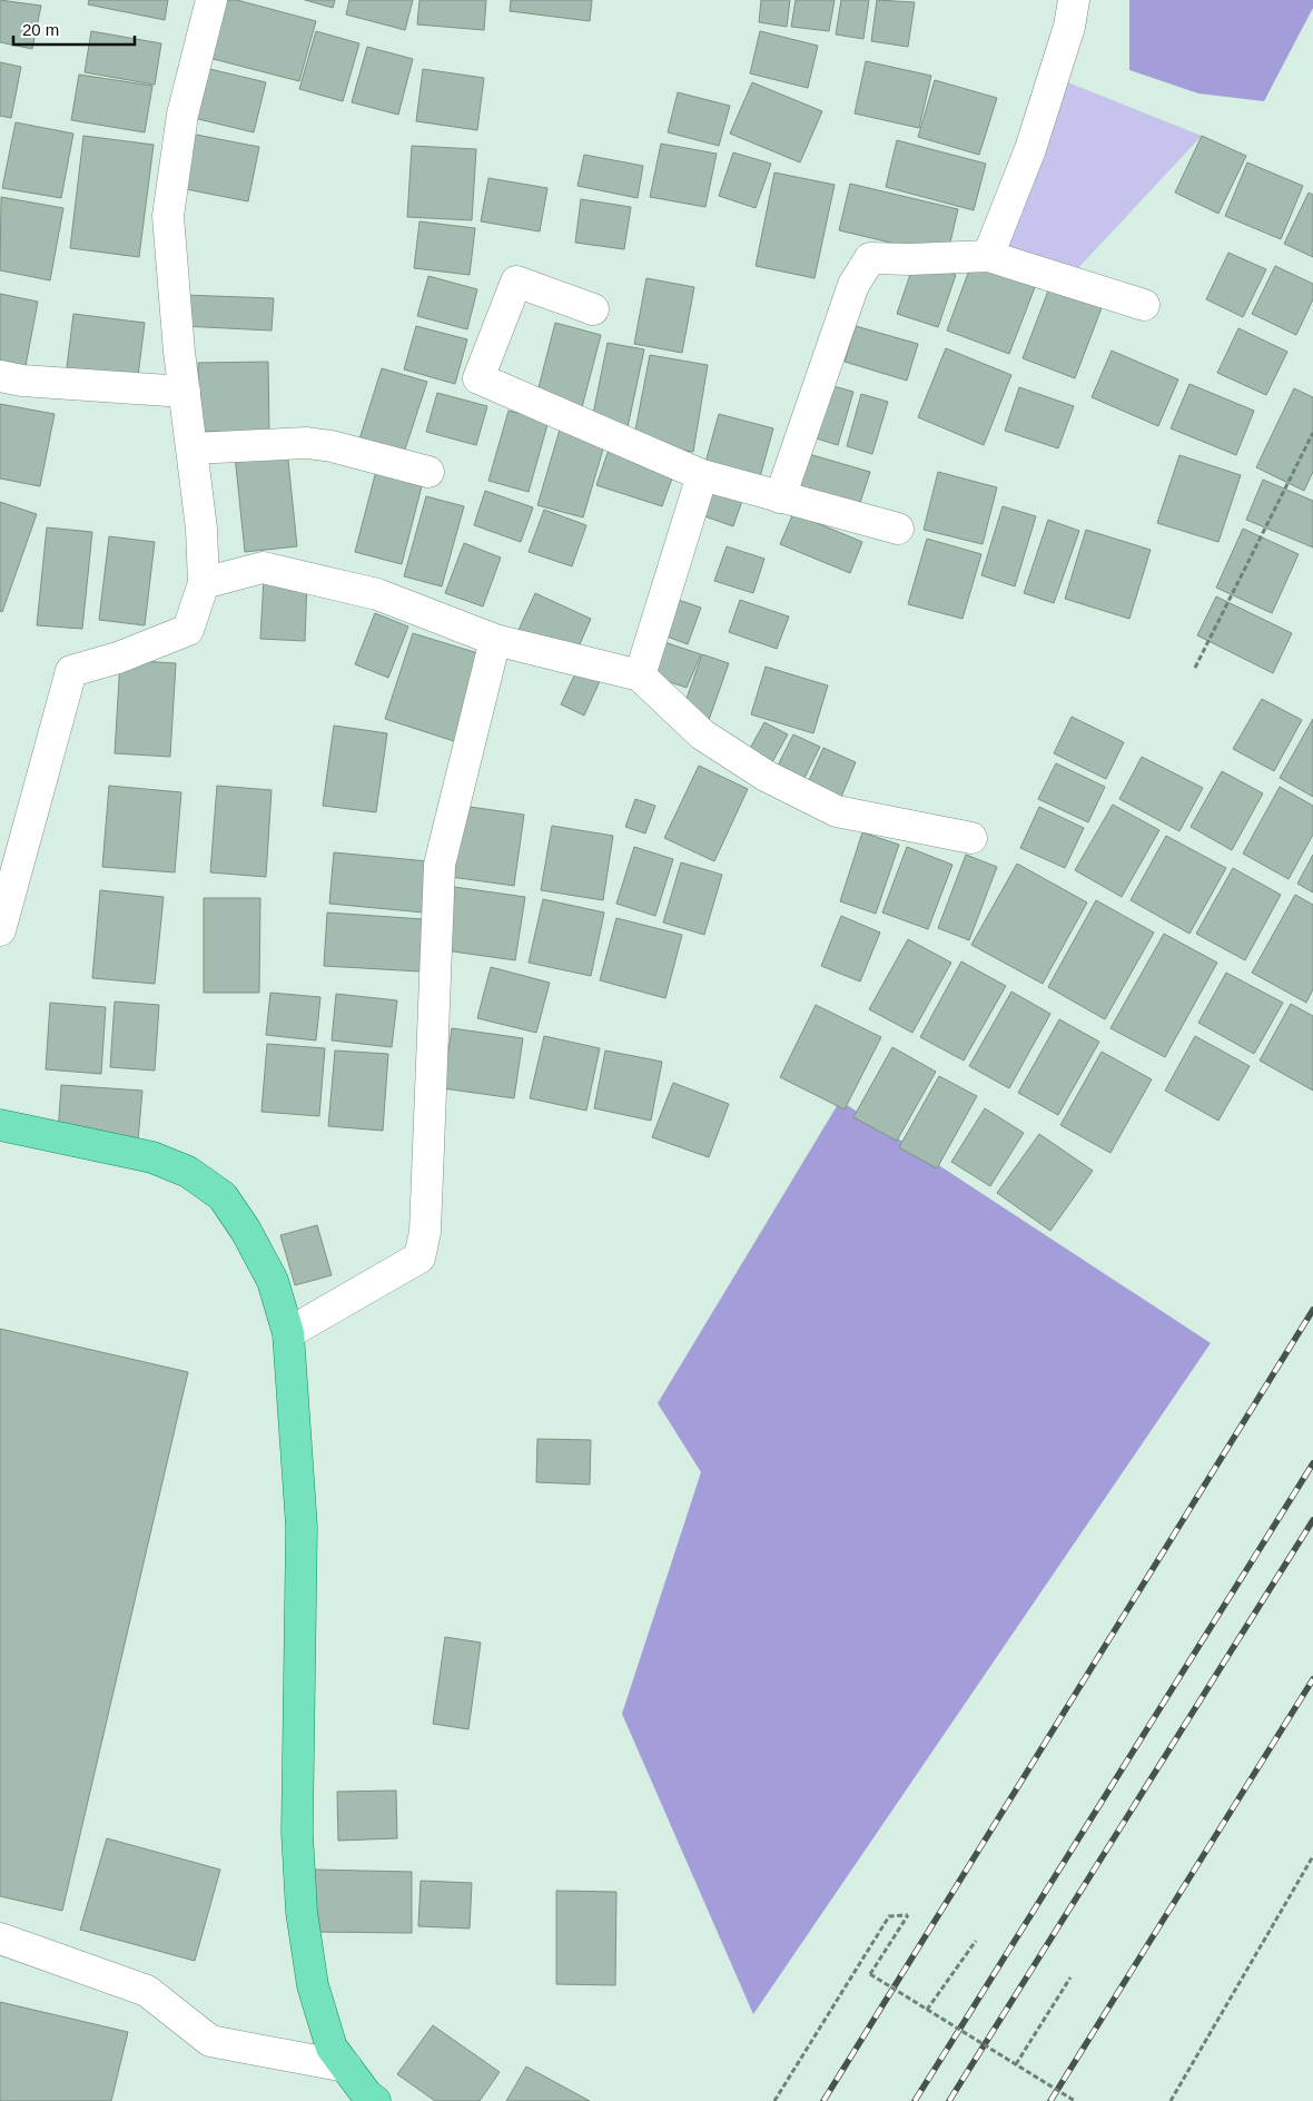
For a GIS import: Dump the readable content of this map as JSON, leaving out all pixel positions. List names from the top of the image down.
{
  "scale_bar": "20 m"
}
